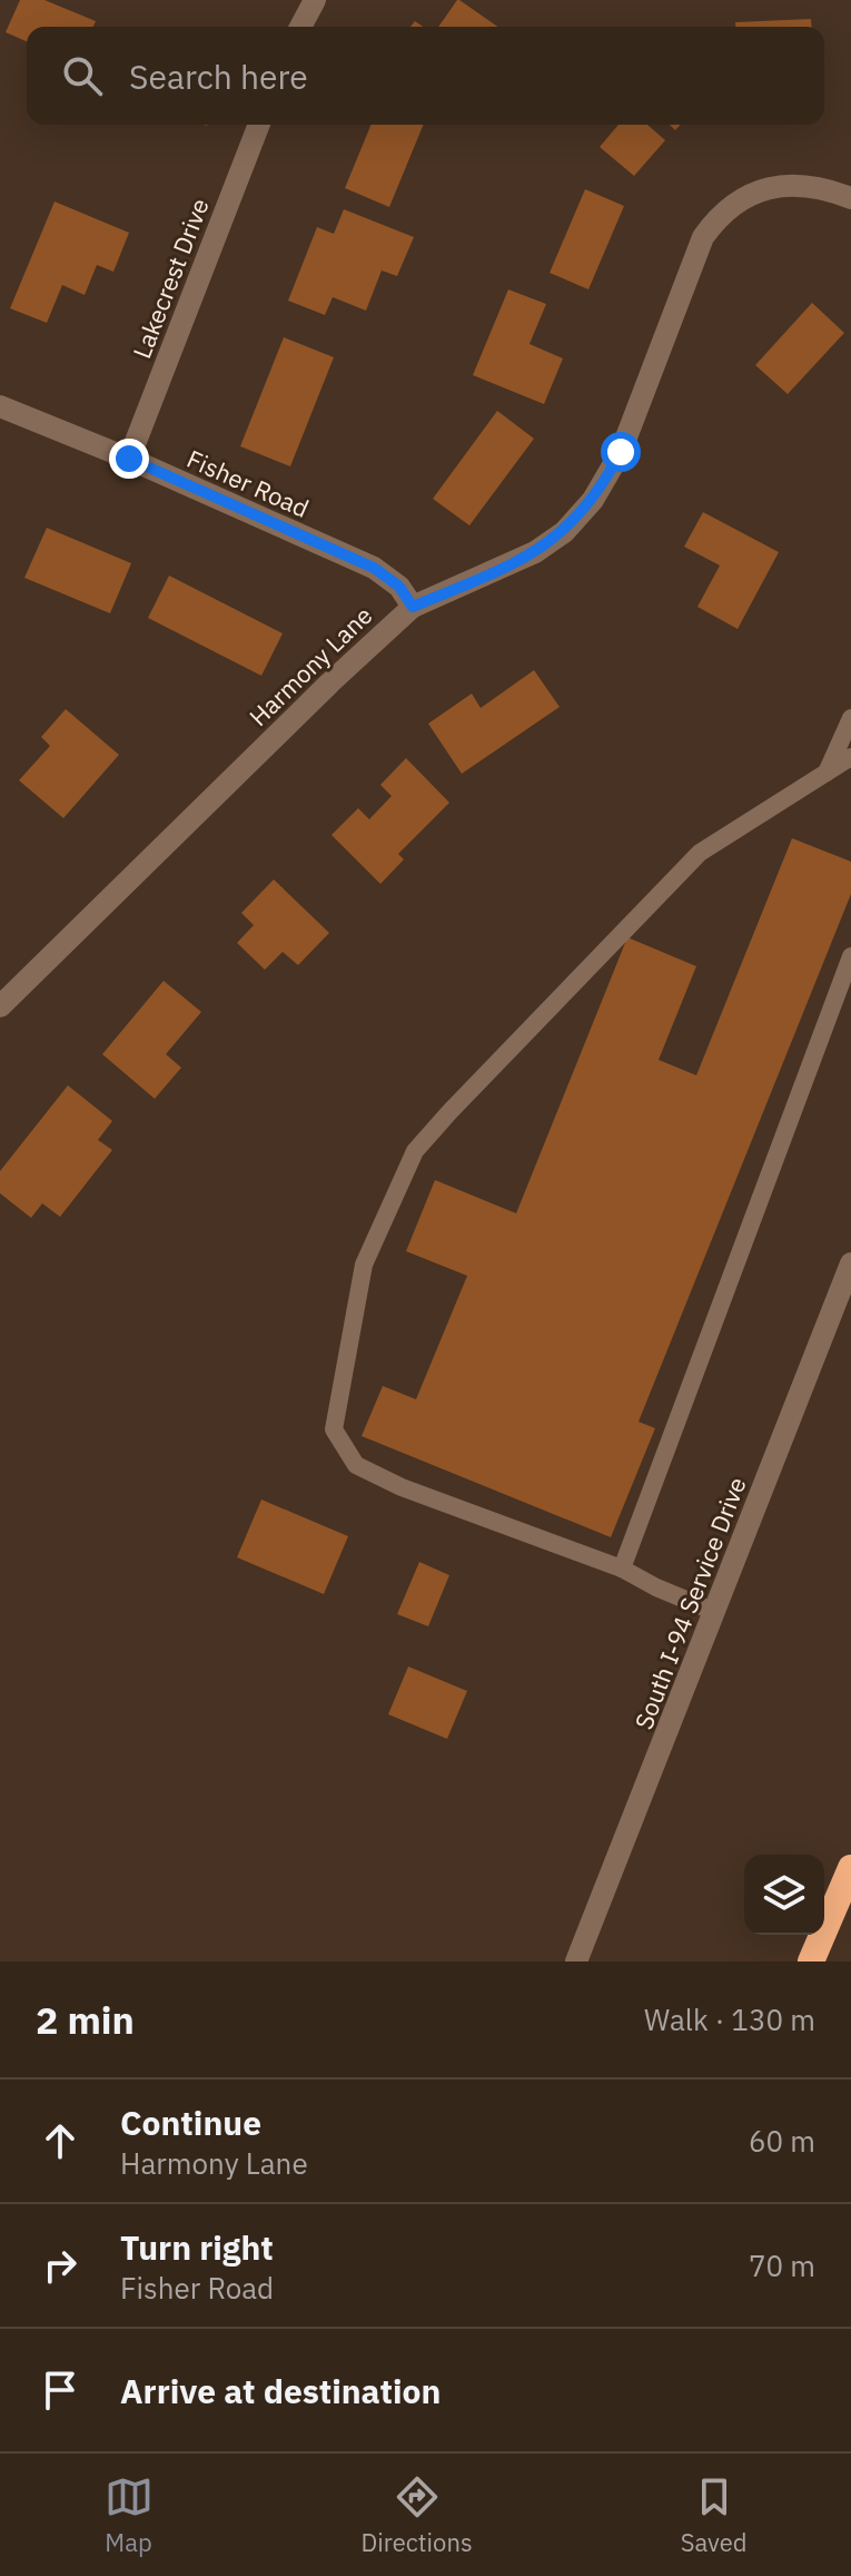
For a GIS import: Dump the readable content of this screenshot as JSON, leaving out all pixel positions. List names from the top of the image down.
{
  "streets": {
    "street": [
      "Lakecrest Drive",
      "Fisher Road",
      "Harmony Lane",
      "South I-94 Service Drive"
    ]
  },
  "crossings": [
    ["Lakecrest Drive", "Fisher Road"],
    ["Fisher Road", "Harmony Lane"]
  ],
  "page": {
    "search": "Search here",
    "heading": ["2 min", "Walk · 130 m"],
    "list": [
      ["Continue", "Harmony Lane", "60 m"],
      ["Turn right", "Fisher Road", "70 m"],
      "Arrive at destination"
    ],
    "nav": ["Map", "Directions", "Saved"]
  }
}
